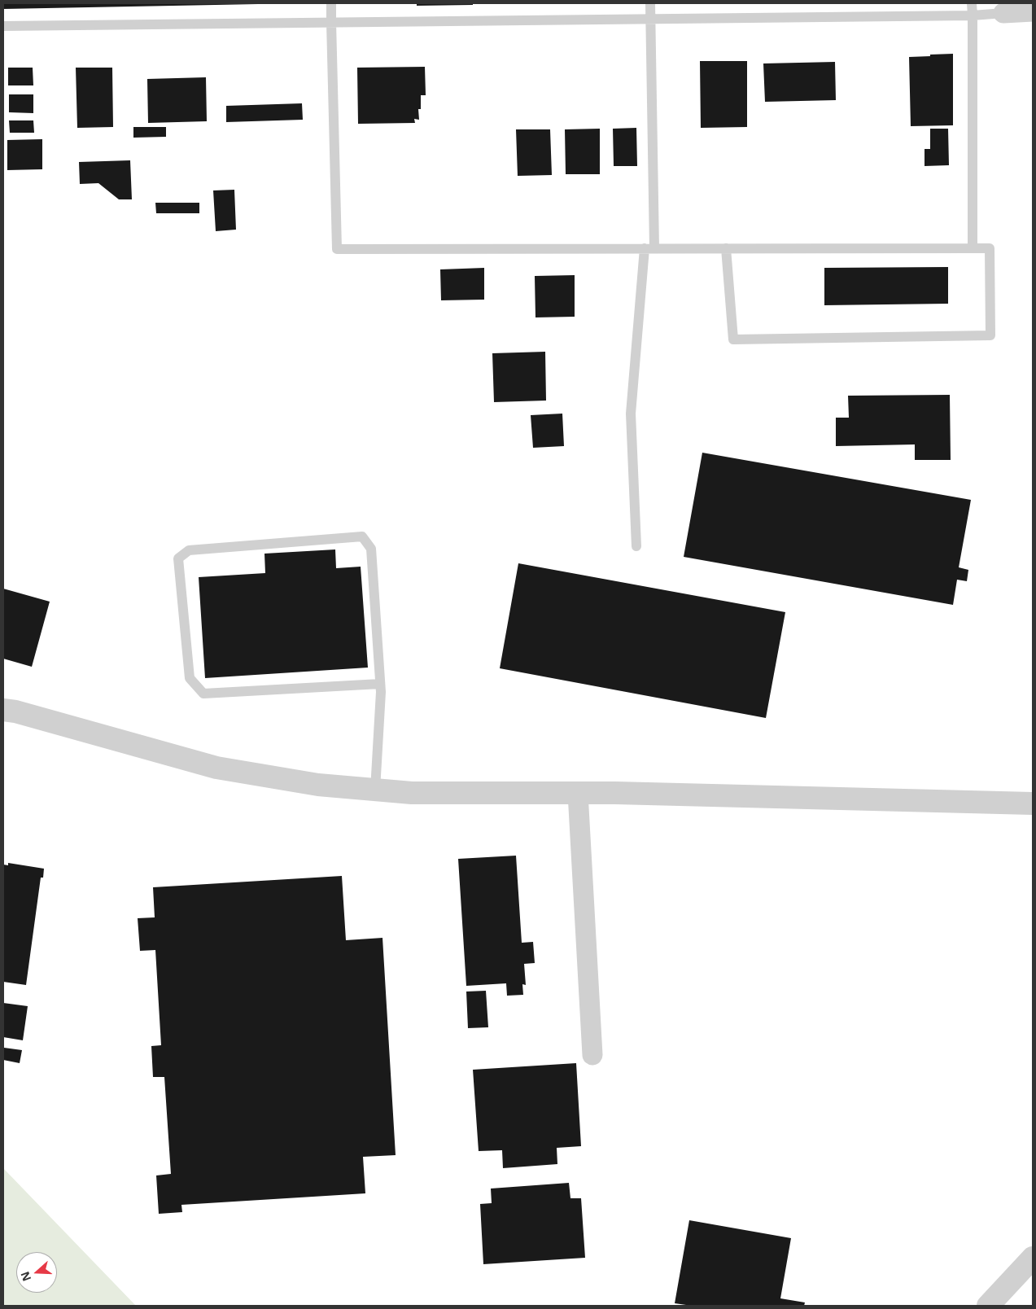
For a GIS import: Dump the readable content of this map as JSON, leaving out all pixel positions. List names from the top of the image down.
{
  "north": "left"
}
